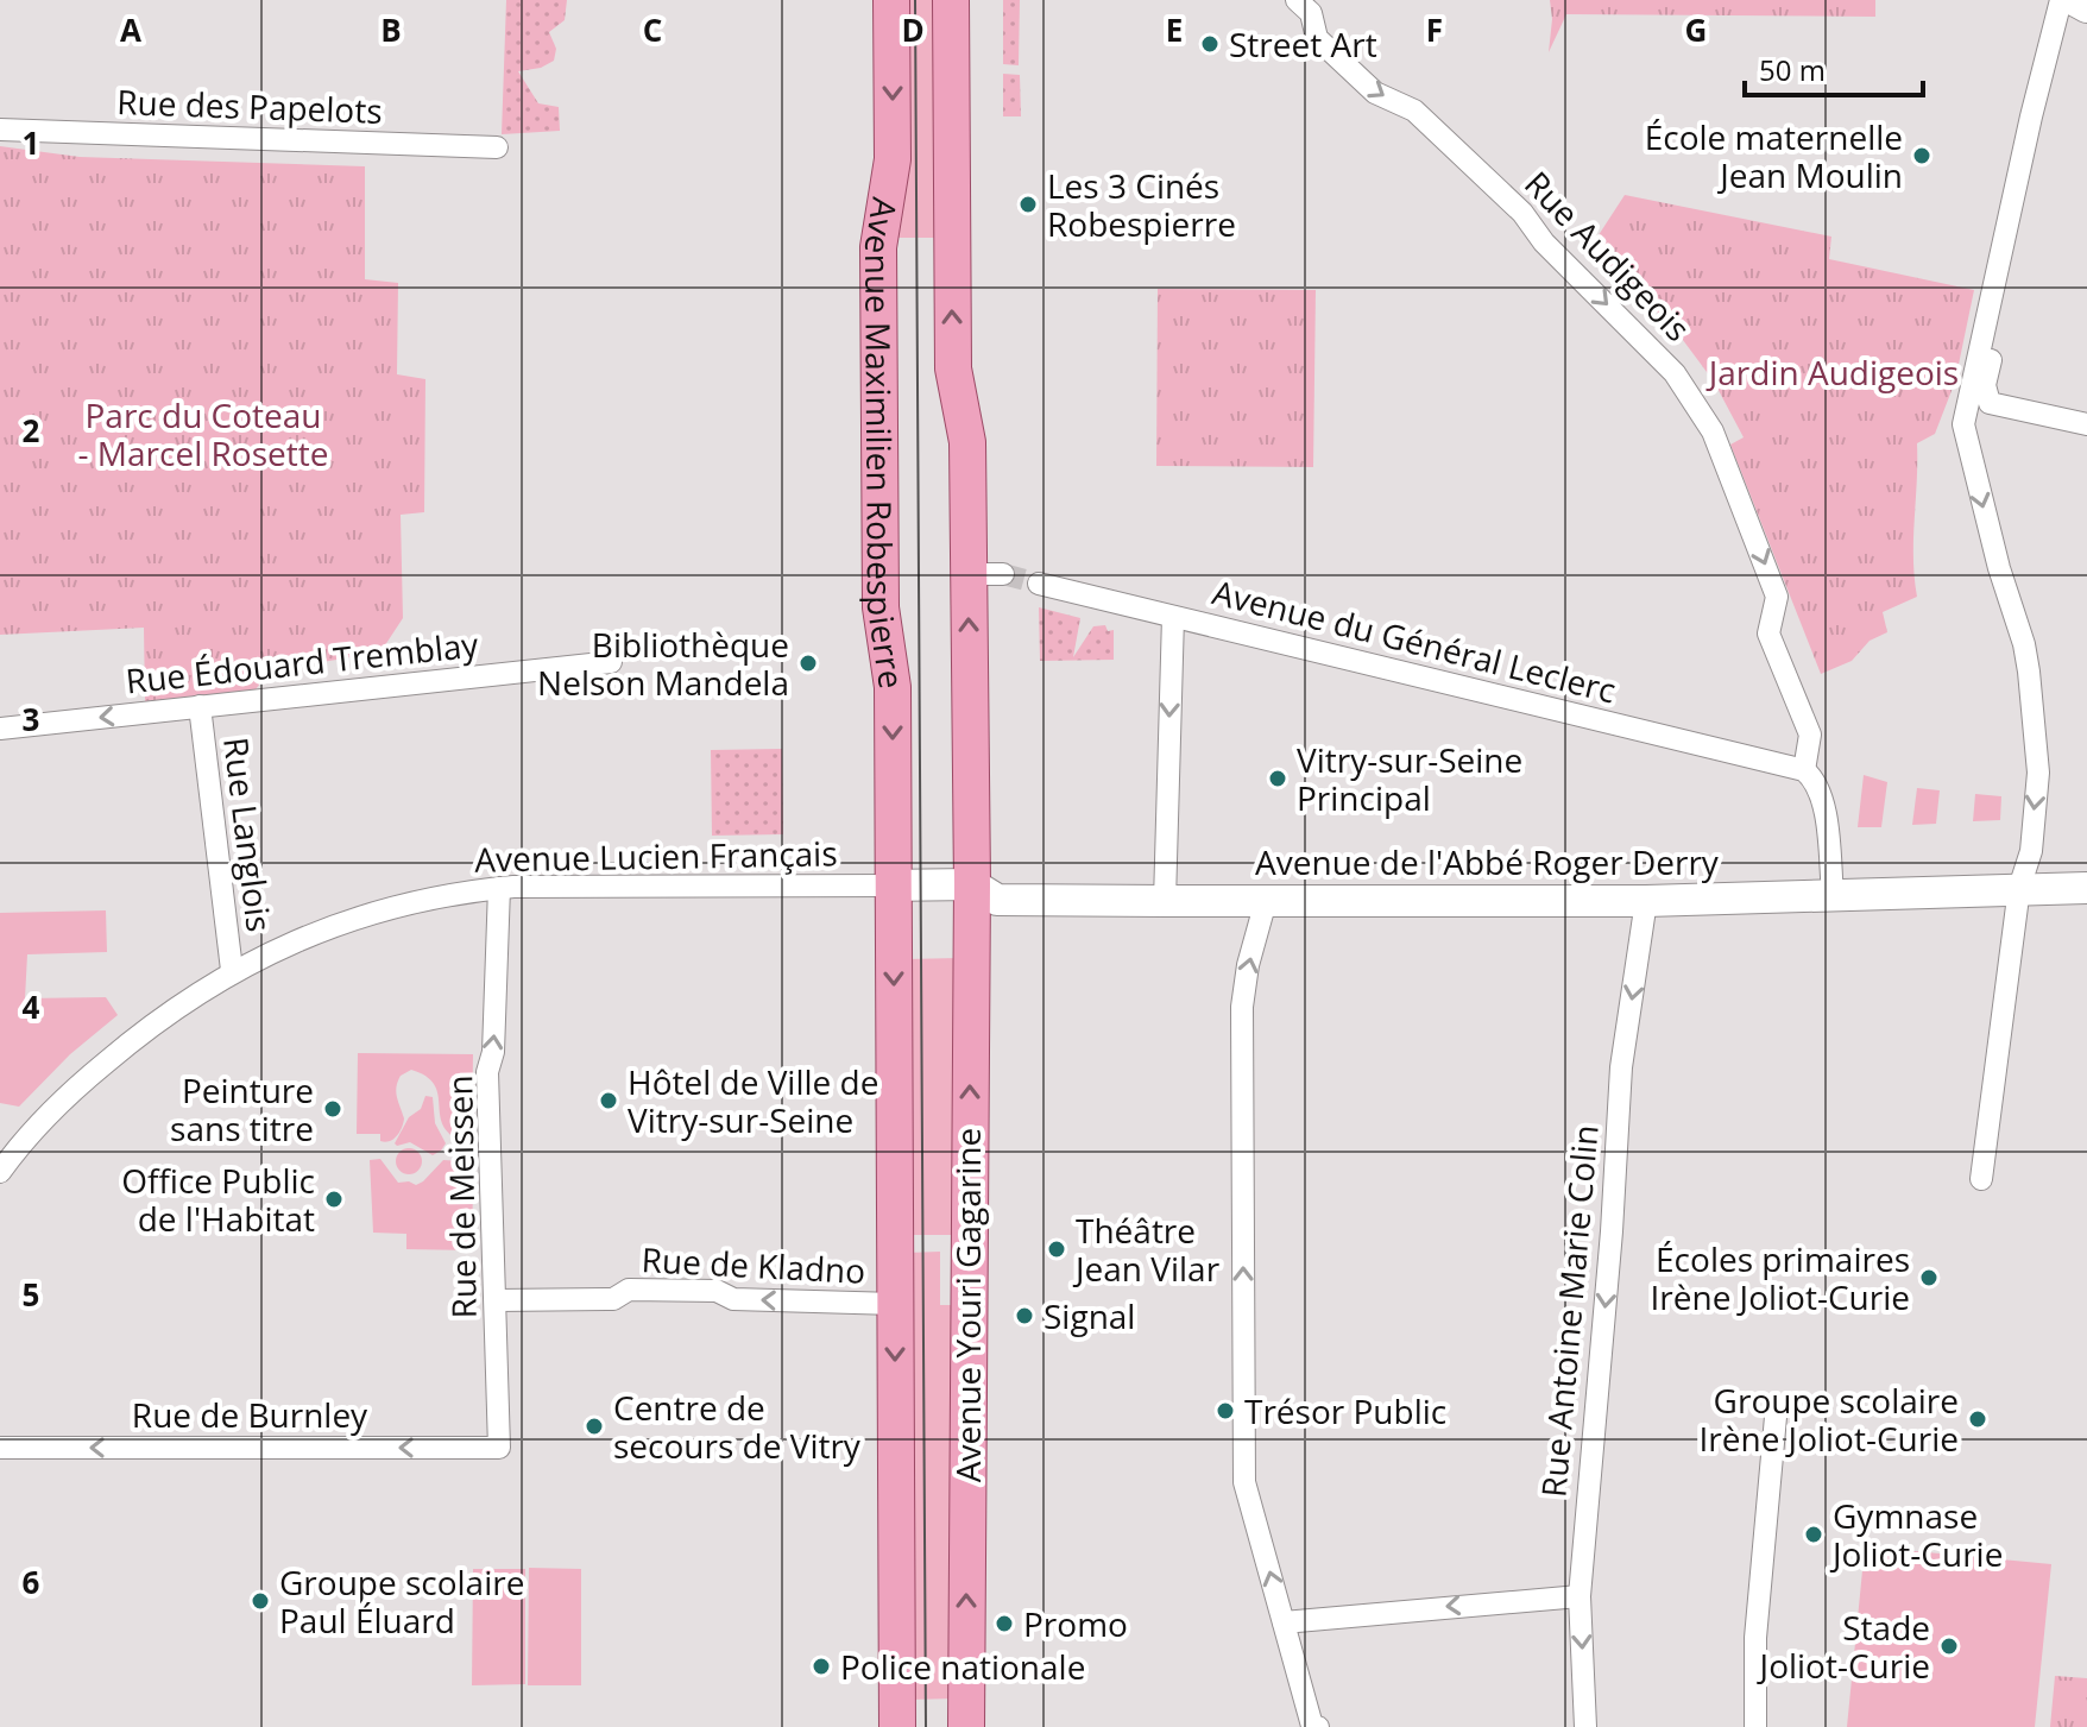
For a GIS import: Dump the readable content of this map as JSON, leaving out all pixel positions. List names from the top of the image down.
{
  "streets": {
    "main road": ["Avenue Maximilien Robespierre", "Avenue de l'Abbé Roger Derry", "Avenue Youri Gagarine"],
    "street": [
      "Rue des Papelots",
      "Rue Audigeois",
      "Avenue du Général Leclerc",
      "Rue Édouard Tremblay",
      "Rue Langlois",
      "Avenue Lucien Français",
      "Rue de Meissen",
      "Rue de Kladno",
      "Rue Antoine Marie Colin",
      "Rue de Burnley"
    ]
  },
  "crossings": [
    ["Rue Audigeois", "Avenue du Général Leclerc"],
    ["Rue Audigeois", "Avenue de l'Abbé Roger Derry"],
    ["Avenue Maximilien Robespierre", "Avenue Lucien Français"],
    ["Avenue Maximilien Robespierre", "Avenue de l'Abbé Roger Derry"],
    ["Avenue Maximilien Robespierre", "Avenue Youri Gagarine"],
    ["Avenue du Général Leclerc", "Avenue de l'Abbé Roger Derry"],
    ["Rue Édouard Tremblay", "Rue Langlois"],
    ["Rue Langlois", "Avenue Lucien Français"],
    ["Avenue Lucien Français", "Avenue de l'Abbé Roger Derry"],
    ["Avenue Lucien Français", "Rue de Meissen"],
    ["Avenue de l'Abbé Roger Derry", "Avenue Youri Gagarine"],
    ["Avenue de l'Abbé Roger Derry", "Rue Antoine Marie Colin"],
    ["Rue de Meissen", "Rue de Kladno"],
    ["Rue de Meissen", "Rue de Burnley"]
  ],
  "one_way": [
    "Rue Audigeois",
    "Rue de Meissen",
    "Rue de Kladno",
    "Rue de Burnley"
  ],
  "parks": ["Jardin Audigeois", "Parc du Coteau - Marcel Rosette"],
  "places": [
    "Street Art",
    "École maternelle Jean Moulin",
    "Les 3 Cinés Robespierre",
    "Bibliothèque Nelson Mandela",
    "Vitry-sur-Seine Principal",
    "Hôtel de Ville de Vitry-sur-Seine",
    "Peinture sans titre",
    "Office Public de l'Habitat",
    "Théâtre Jean Vilar",
    "Écoles primaires Irène Joliot-Curie",
    "Signal",
    "Trésor Public",
    "Groupe scolaire Irène Joliot-Curie",
    "Centre de secours de Vitry",
    "Gymnase Joliot-Curie",
    "Groupe scolaire Paul Éluard",
    "Promo",
    "Stade Joliot-Curie",
    "Police nationale"
  ],
  "scale_bar": "50 m",
  "grid": {
    "columns": [
      "A",
      "B",
      "C",
      "D",
      "E",
      "F",
      "G"
    ],
    "rows": [
      "1",
      "2",
      "3",
      "4",
      "5",
      "6"
    ]
  }
}
